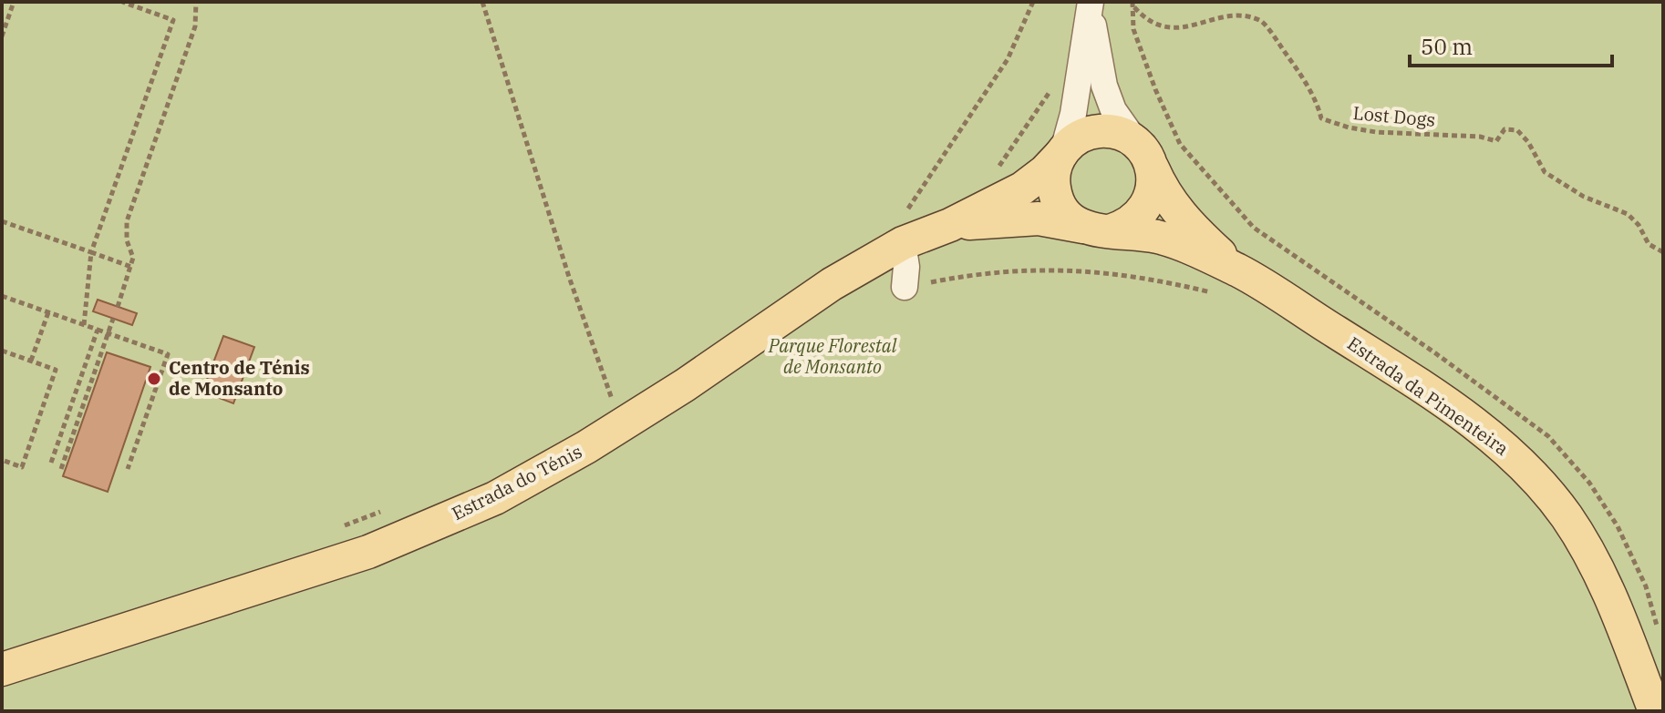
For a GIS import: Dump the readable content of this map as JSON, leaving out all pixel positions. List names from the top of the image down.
{
  "streets": {
    "main road": ["Estrada da Pimenteira", "Estrada do Ténis"],
    "path": ["Lost Dogs"]
  },
  "crossings": [
    ["Estrada da Pimenteira", "Estrada do Ténis"]
  ],
  "parks": ["Parque Florestal de Monsanto"],
  "places": ["Centro de Ténis de Monsanto"],
  "scale_bar": "50 m"
}
